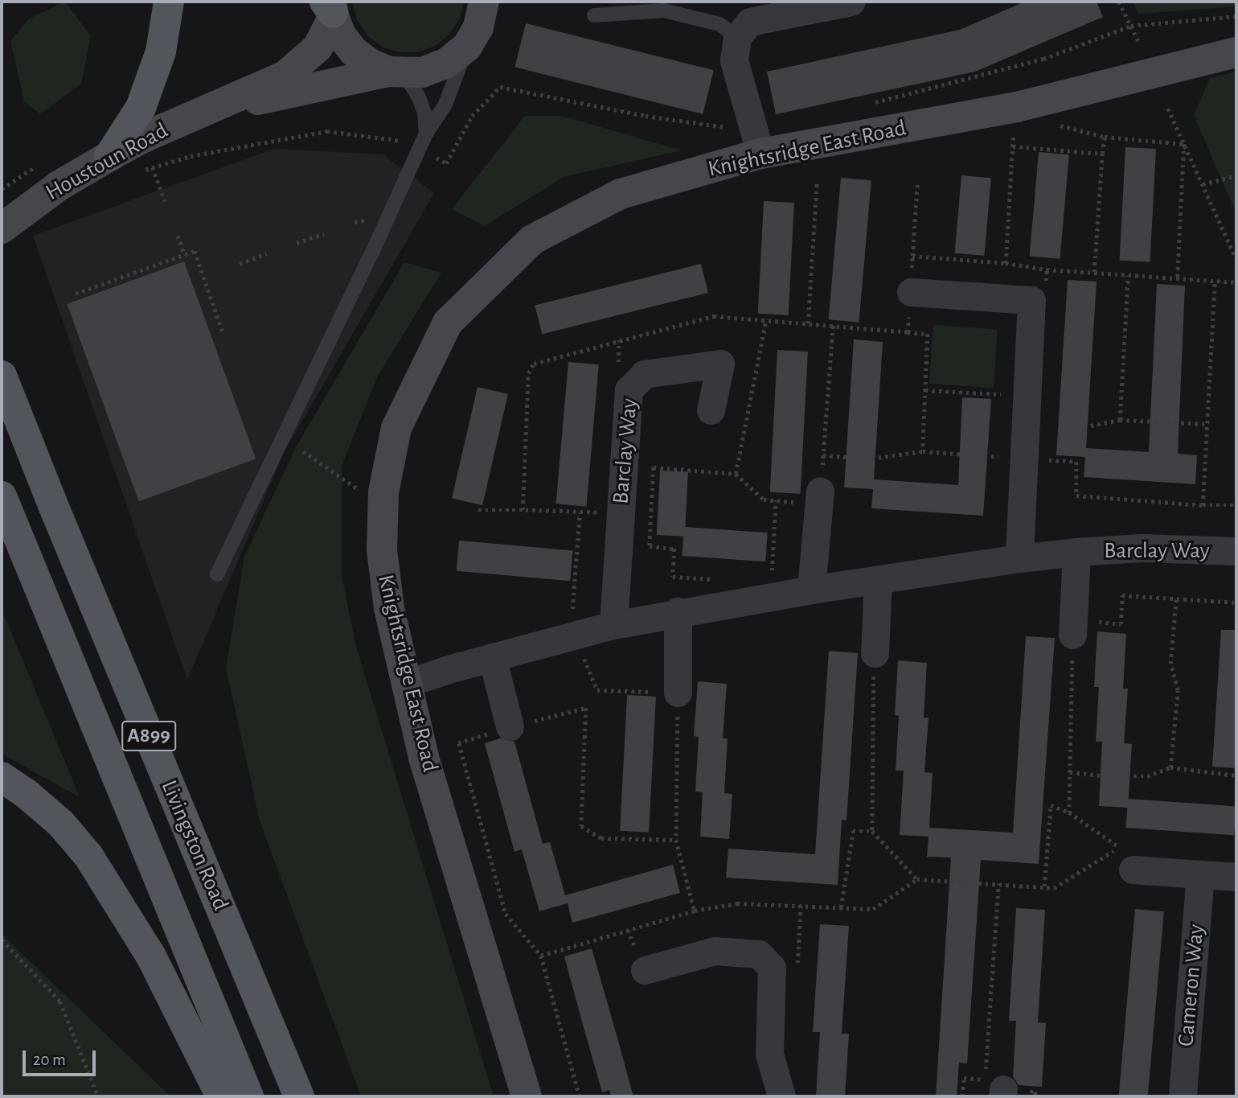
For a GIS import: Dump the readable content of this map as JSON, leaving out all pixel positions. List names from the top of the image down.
{
  "streets": {
    "main road": ["A899", "Livingston Road"],
    "street": [
      "Knightsridge East Road",
      "Houstoun Road",
      "Barclay Way",
      "Cameron Way"
    ]
  },
  "crossings": [
    ["Knightsridge East Road", "Barclay Way"]
  ],
  "scale_bar": "20 m"
}
